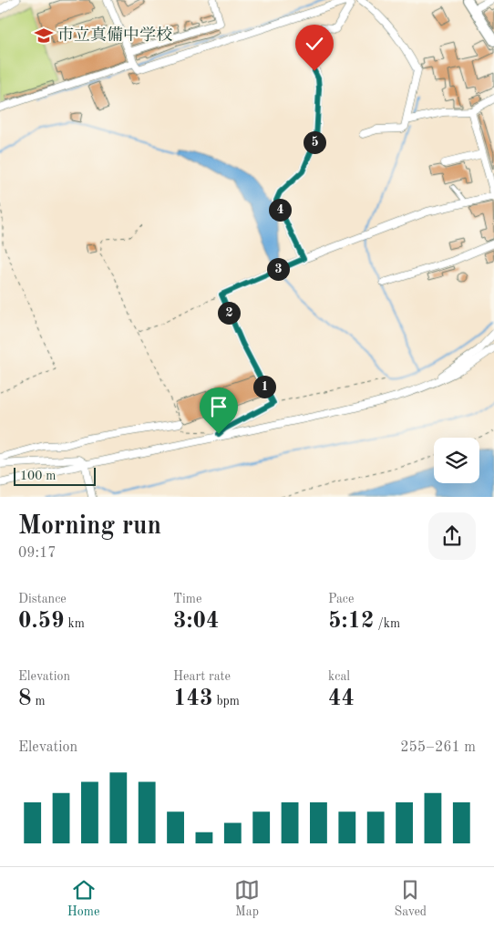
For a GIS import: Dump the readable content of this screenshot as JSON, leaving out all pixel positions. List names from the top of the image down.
{
  "places": {
    "school or university": ["市立真備中学校"]
  },
  "scale_bar": "100 m",
  "page": {
    "pins": [
      "5",
      "4",
      "3",
      "2",
      "1"
    ],
    "scale": "100 m",
    "heading": ["Morning run", "09:17"],
    "stats": [
      ["Distance", "0.59 km"],
      ["Time", "3:04"],
      ["Pace", "5:12 /km"],
      ["Elevation", "8 m"],
      ["Heart rate", "143 bpm"],
      ["kcal", "44"]
    ],
    "chart": ["Elevation", "255–261 m"],
    "tabs": ["Home", "Map", "Saved"]
  }
}
